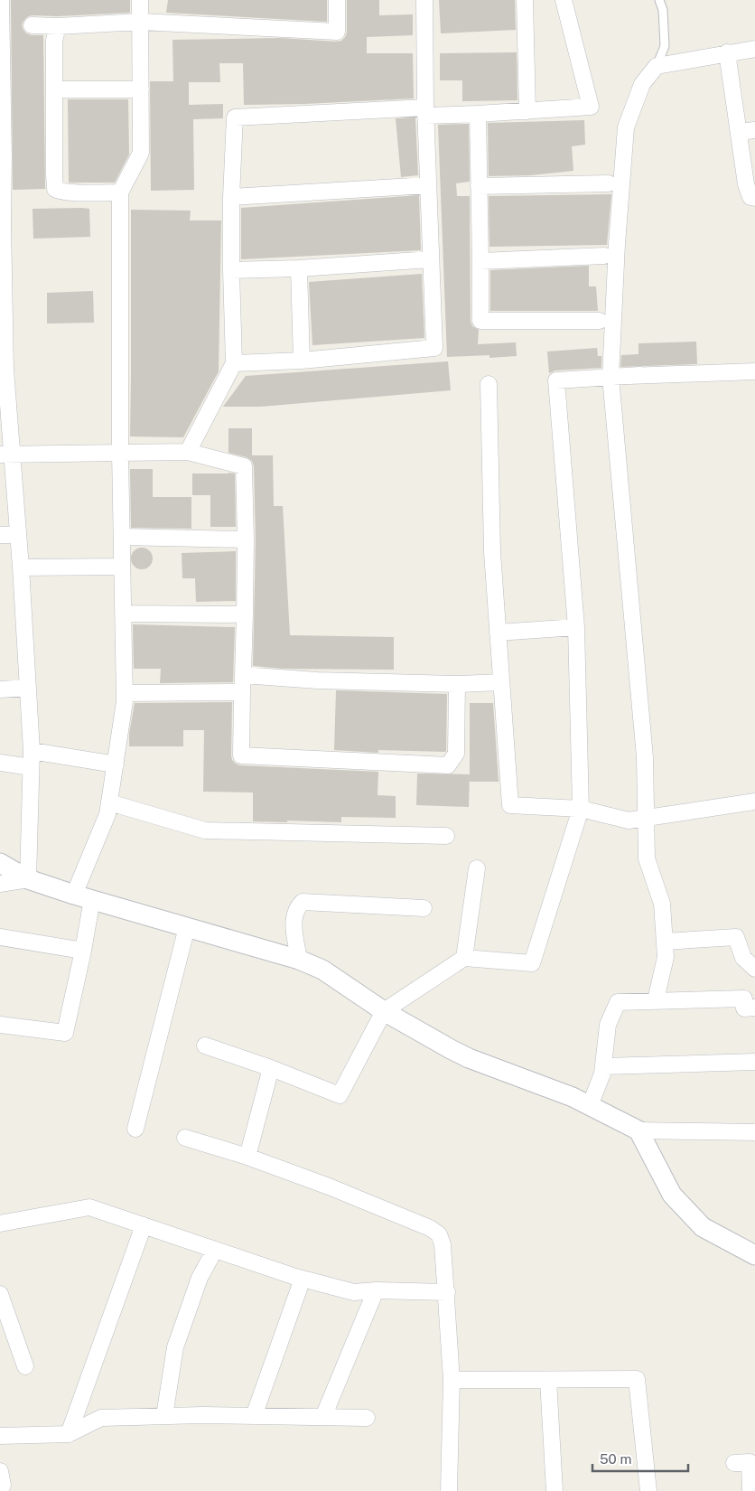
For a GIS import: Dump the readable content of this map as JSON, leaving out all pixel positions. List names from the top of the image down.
{
  "scale_bar": "50 m"
}
